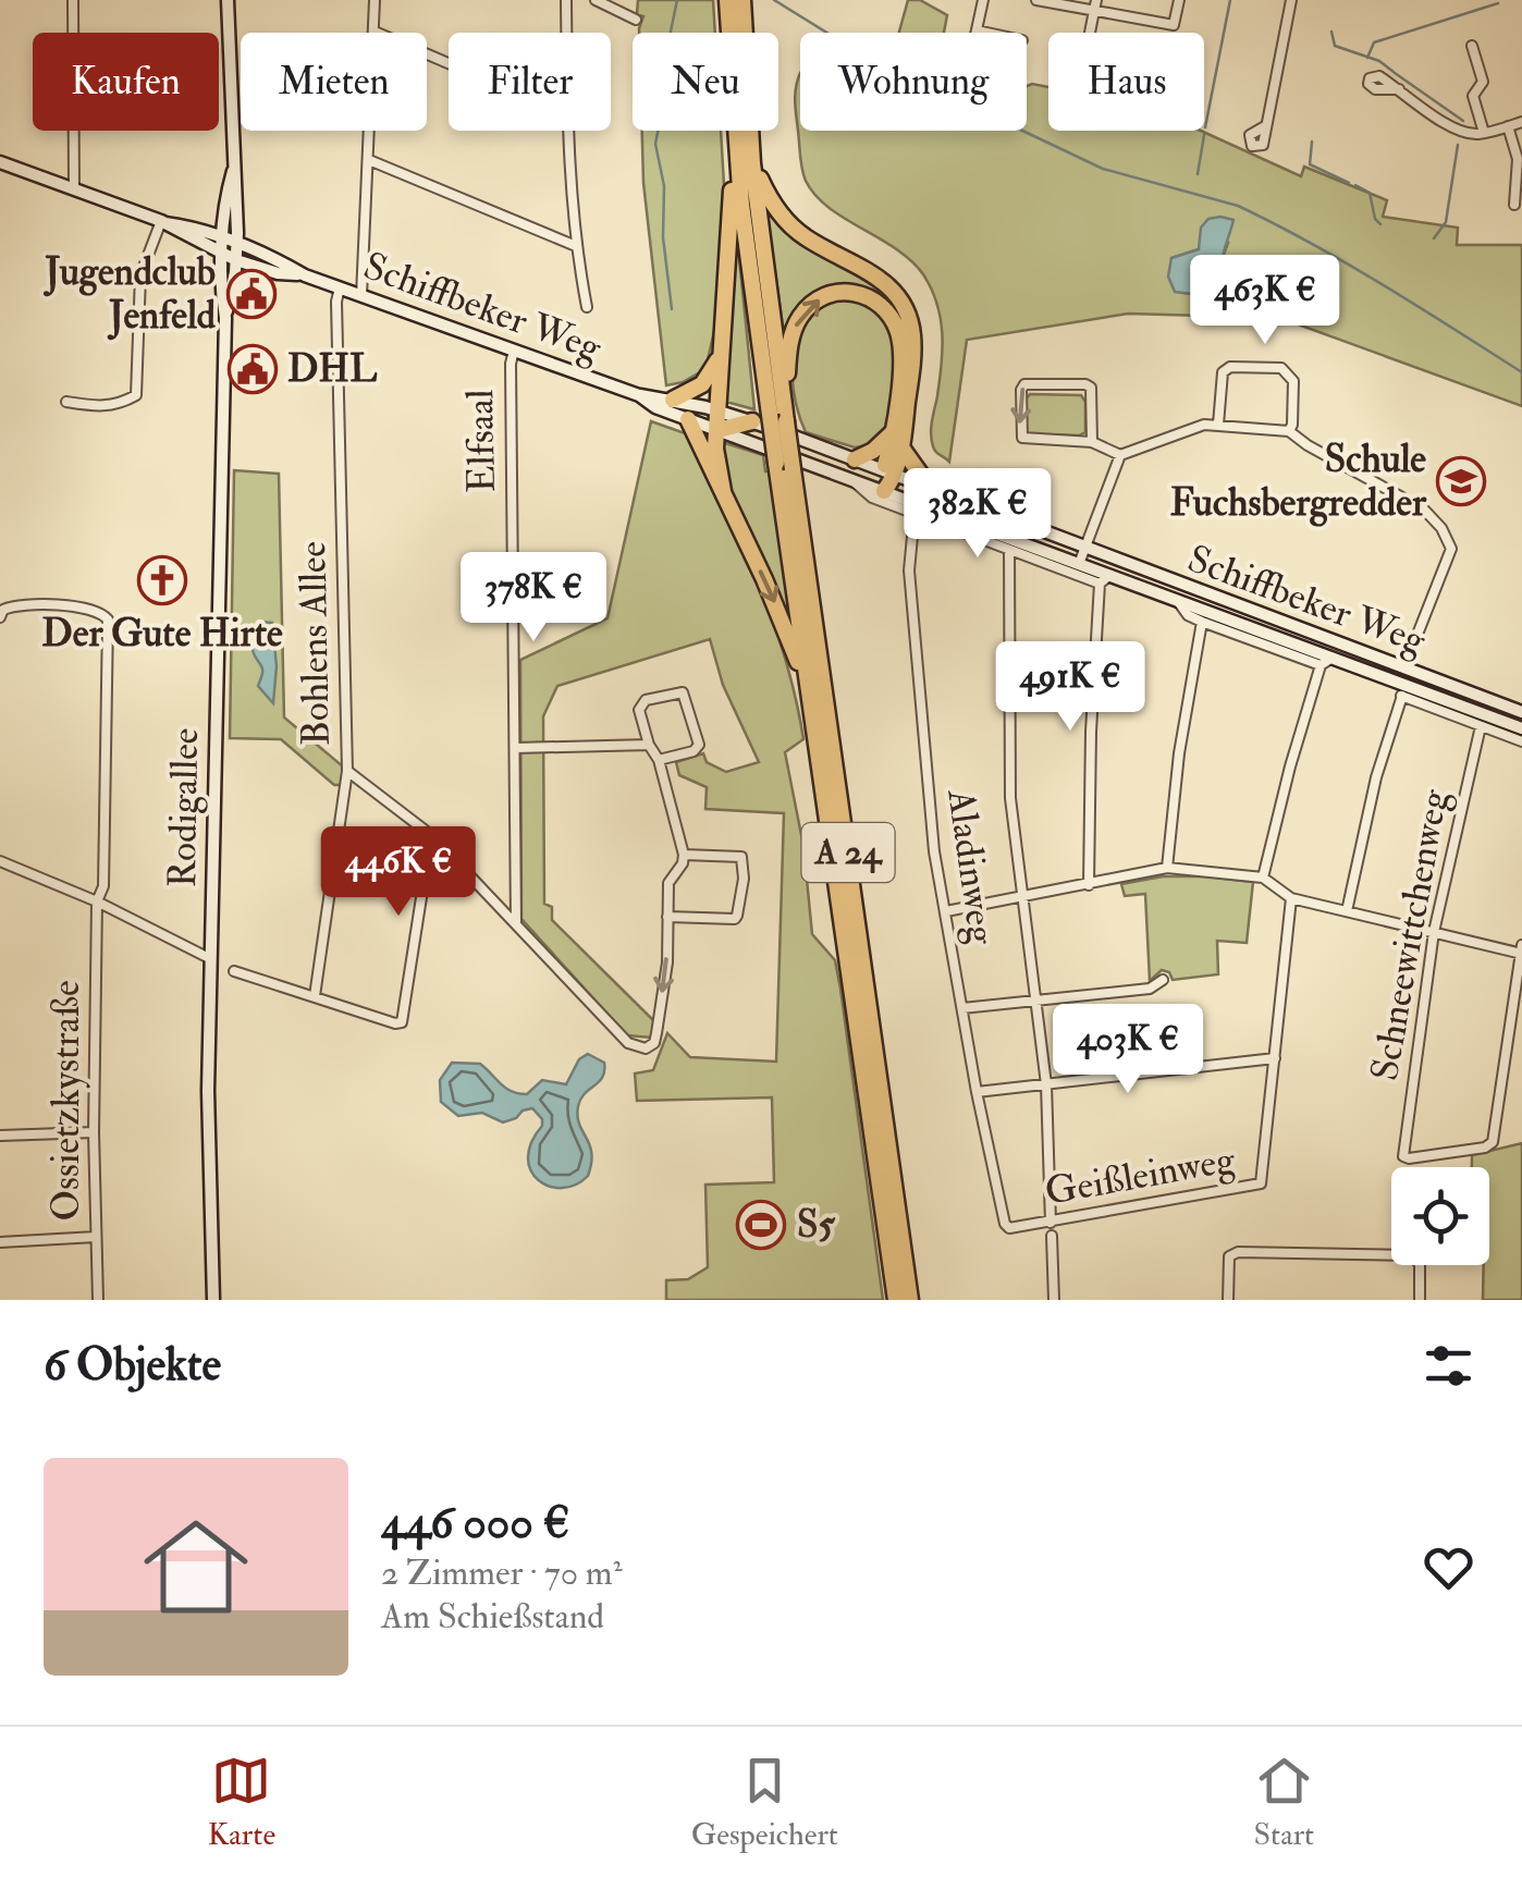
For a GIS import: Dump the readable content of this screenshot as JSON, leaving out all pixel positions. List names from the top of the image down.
{
  "streets": {
    "highway": ["A 24"],
    "main road": ["Schiffbeker Weg", "Rodigallee"],
    "street": [
      "Elfsaal",
      "Bohlens Allee",
      "Aladinweg",
      "Schneewittchenweg",
      "Ossietzkystraße",
      "Geißleinweg"
    ]
  },
  "crossings": [
    ["Schiffbeker Weg", "Elfsaal"],
    ["Schiffbeker Weg", "Bohlens Allee"],
    ["Schiffbeker Weg", "Rodigallee"],
    ["Schiffbeker Weg", "Aladinweg"],
    ["Schiffbeker Weg", "Schneewittchenweg"],
    ["Aladinweg", "Geißleinweg"]
  ],
  "places": {
    "public building": ["Jugendclub Jenfeld", "DHL"],
    "school or university": ["Schule Fuchsbergredder"],
    "church": ["Der Gute Hirte"],
    "sports": ["S5"]
  },
  "page": {
    "chip": [
      "Kaufen",
      "Mieten",
      "Filter",
      "Neu",
      "Wohnung",
      "Haus"
    ],
    "price": [
      "463K €",
      "382K €",
      "378K €",
      "491K €",
      "446K €",
      "403K €"
    ],
    "heading": "6 Objekte",
    "list": [
      {
        "name": "446 000 €",
        "note": "2 Zimmer · 70 m² · Am Schießstand"
      }
    ],
    "tabs": ["Karte", "Gespeichert", "Start"]
  }
}
